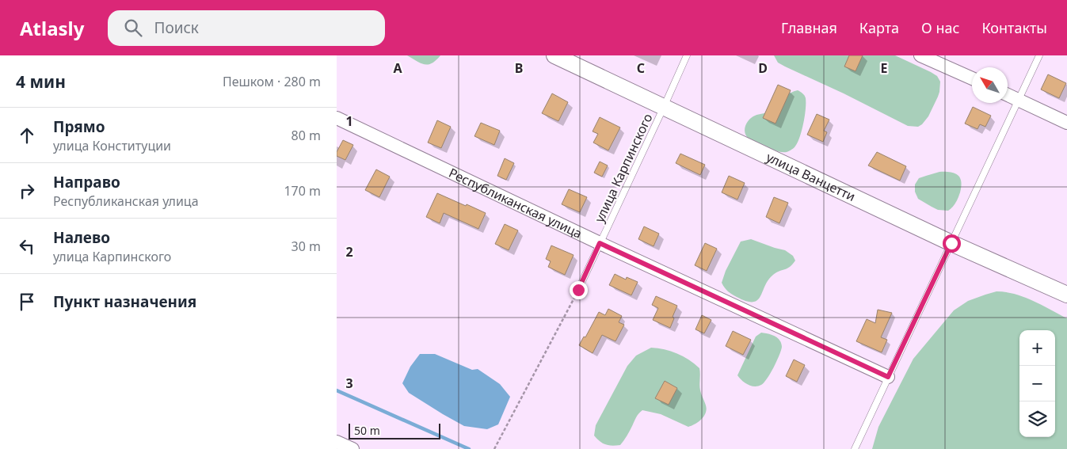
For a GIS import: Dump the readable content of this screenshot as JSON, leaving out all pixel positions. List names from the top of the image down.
{
  "streets": {
    "street": ["улица Ванцетти", "Республиканская улица"],
    "lane": ["улица Карпинского"]
  },
  "crossings": [
    ["улица Карпинского", "улица Ванцетти"],
    ["улица Карпинского", "Республиканская улица"]
  ],
  "scale_bar": "50 m",
  "north": "top left",
  "page": {
    "header": "Atlasly",
    "search": "Поиск",
    "nav": [
      "Главная",
      "Карта",
      "О нас",
      "Контакты"
    ],
    "heading": ["4 мин", "Пешком · 280 m"],
    "list": [
      ["Прямо", "улица Конституции", "80 m"],
      ["Направо", "Республиканская улица", "170 m"],
      ["Налево", "улица Карпинского", "30 m"],
      "Пункт назначения"
    ],
    "map_buttons": ["+", "−"],
    "scale": "50 m"
  },
  "grid": {
    "columns": [
      "A",
      "B",
      "C",
      "D",
      "E"
    ],
    "rows": ["1", "2", "3"]
  }
}
